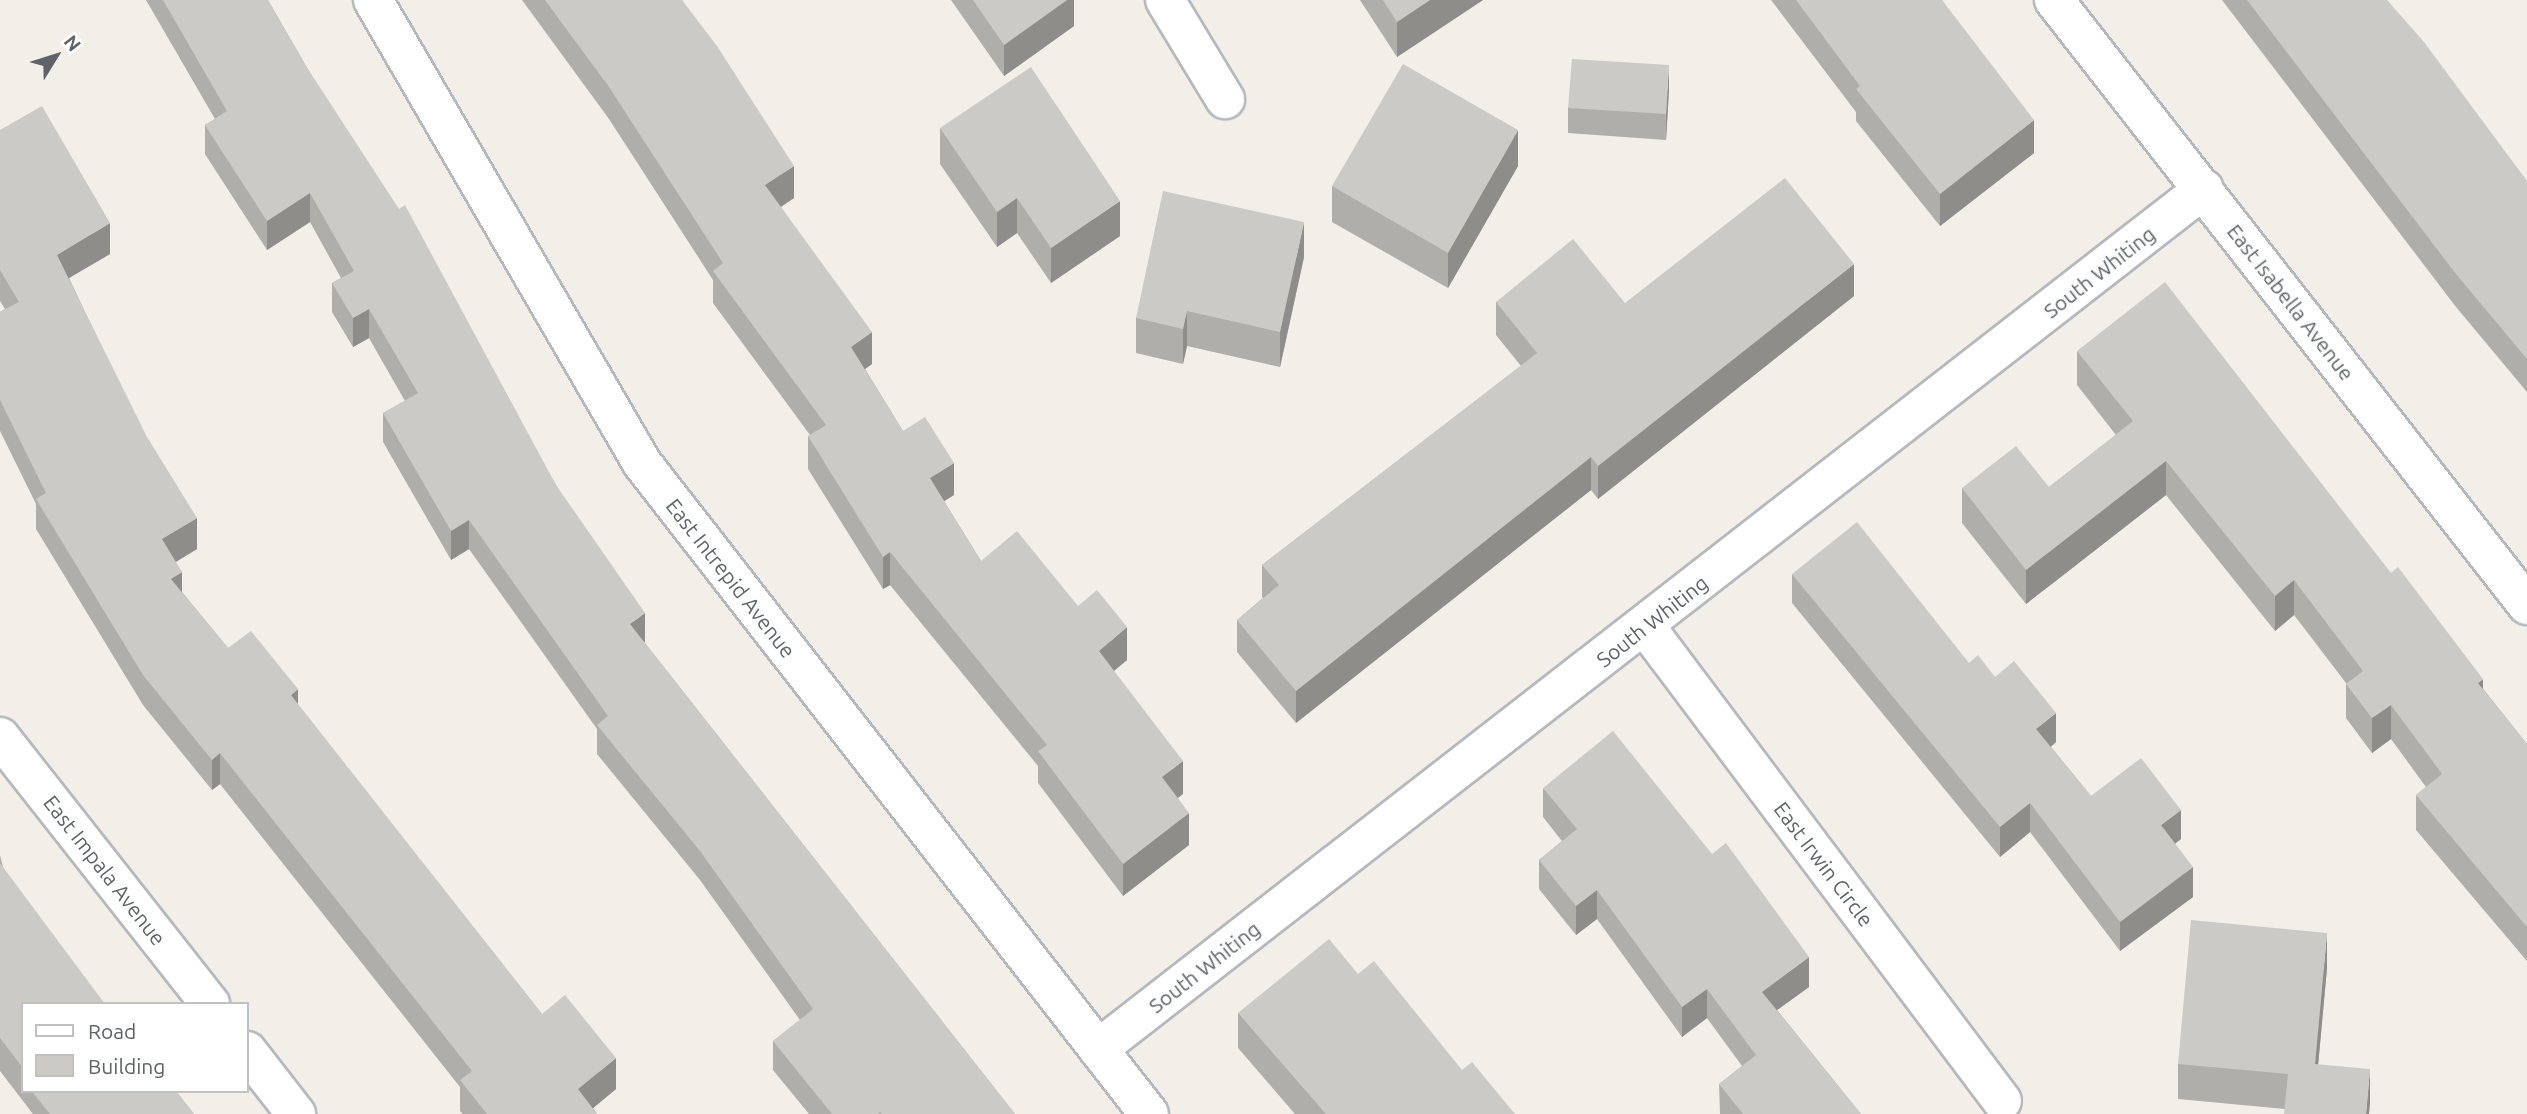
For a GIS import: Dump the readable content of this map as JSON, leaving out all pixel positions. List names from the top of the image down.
{
  "streets": {
    "street": [
      "South Whiting",
      "East Isabella Avenue",
      "East Intrepid Avenue",
      "East Irwin Circle",
      "East Impala Avenue"
    ]
  },
  "crossings": [
    ["South Whiting", "East Isabella Avenue"],
    ["South Whiting", "East Intrepid Avenue"],
    ["South Whiting", "East Irwin Circle"]
  ],
  "legend": ["Road", "Building"],
  "north": "top right"
}
